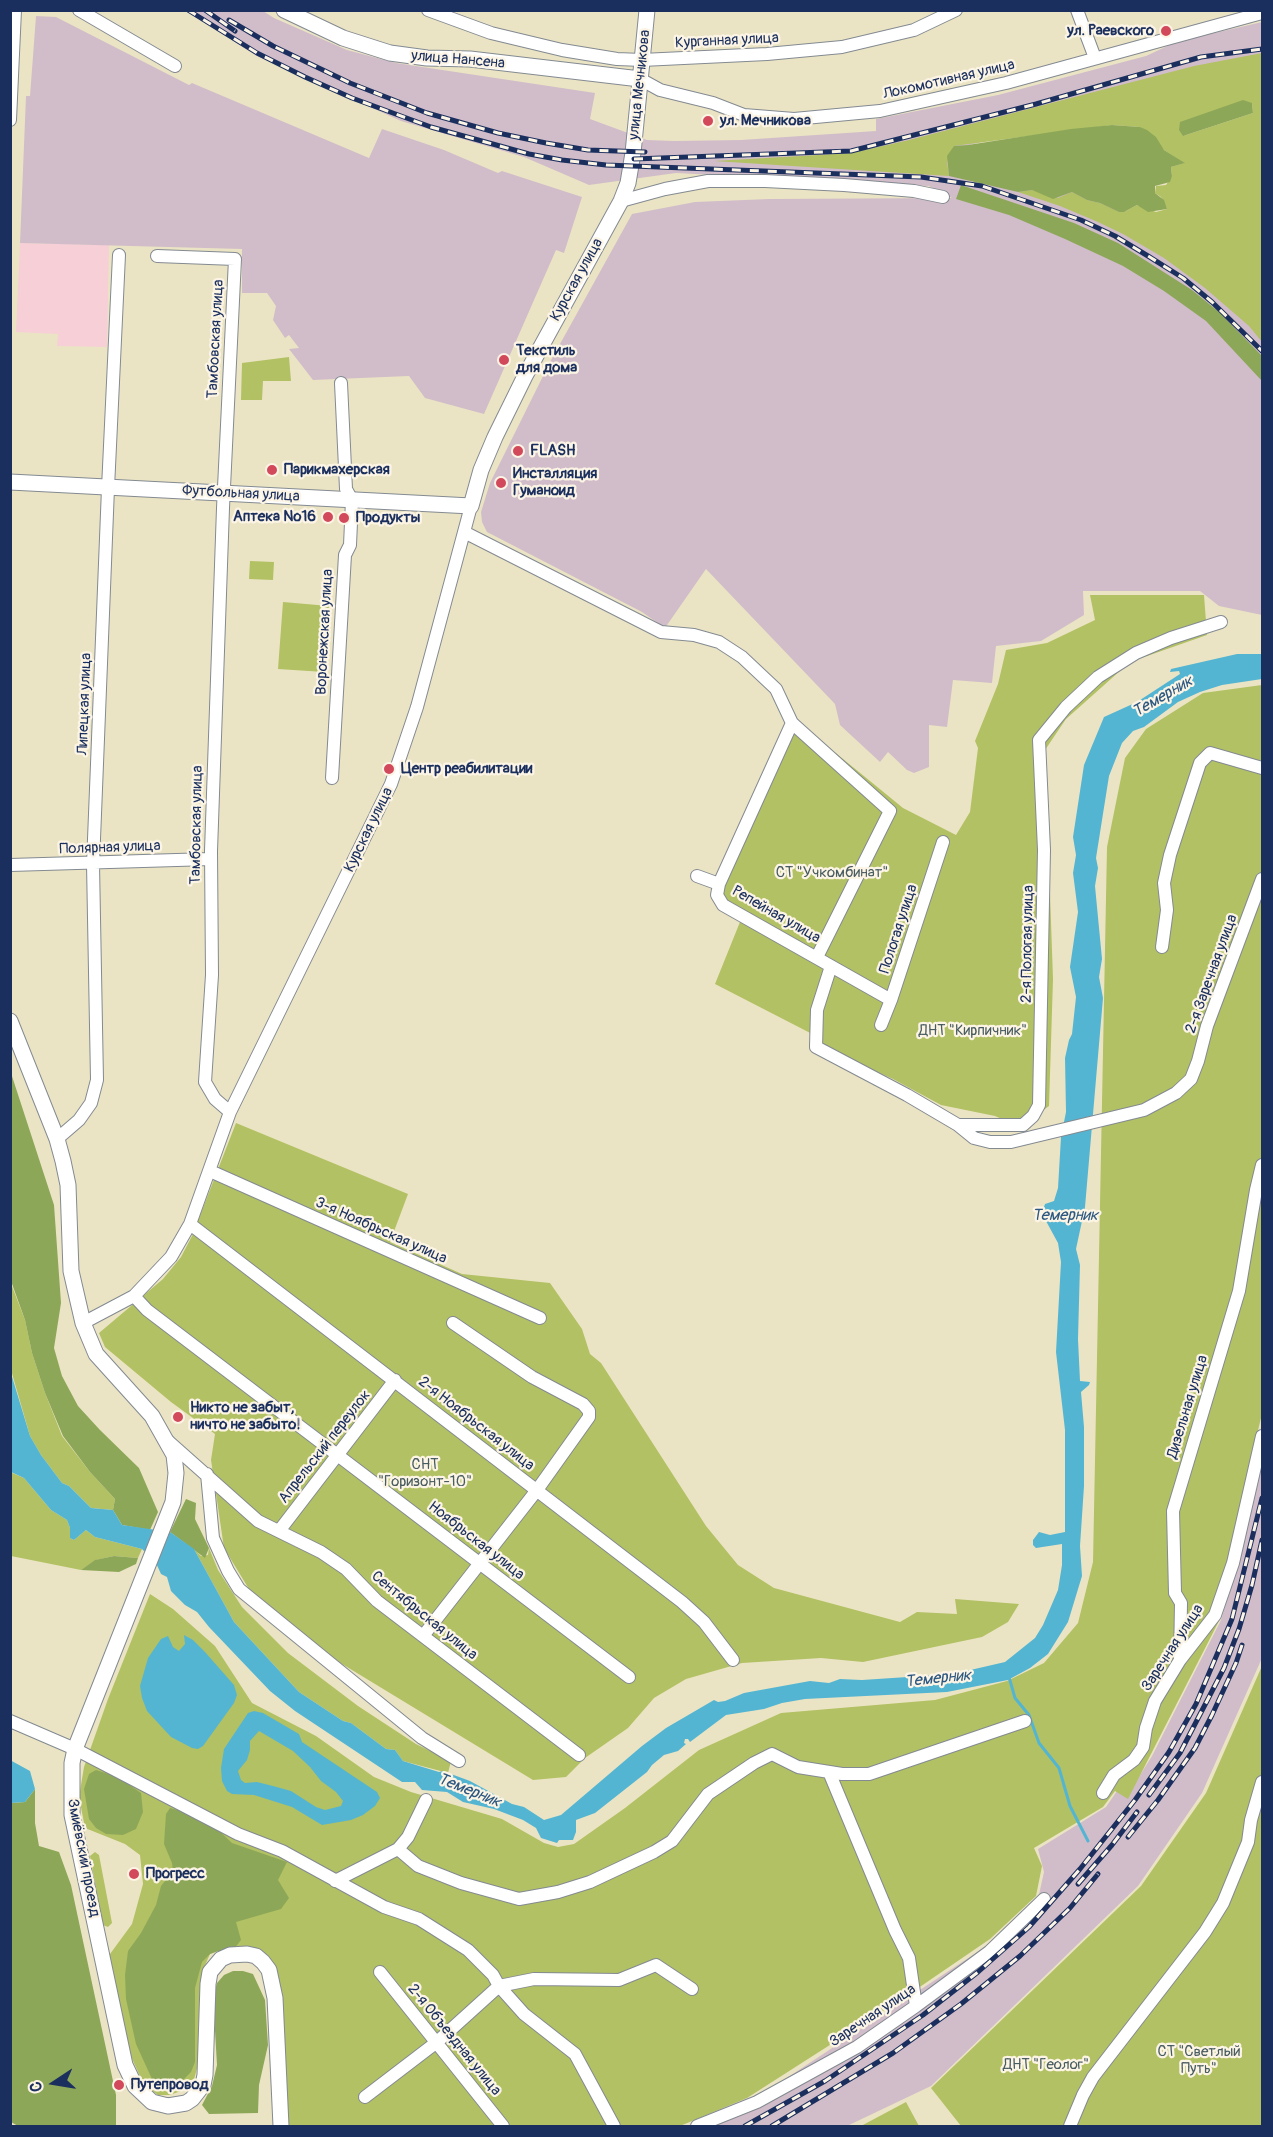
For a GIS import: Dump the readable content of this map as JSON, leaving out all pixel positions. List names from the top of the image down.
{
  "streets": {
    "main road": [
      "улица Нансена",
      "улица Мечникова",
      "Курская улица",
      "Футбольная улица",
      "Змиёвский проезд"
    ],
    "street": [
      "Курганная улица",
      "Локомотивная улица",
      "Тамбовская улица",
      "Воронежская улица",
      "Липецкая улица",
      "Полярная улица",
      "Репейная улица",
      "Пологая улица",
      "2-я Пологая улица",
      "2-я Заречная улица",
      "3-я Ноябрьская улица",
      "Дизельная улица",
      "2-я Ноябрьская улица",
      "Апрельский переулок",
      "Ноябрьская улица",
      "Сентябрьская улица",
      "Заречная улица",
      "2-я Объездная улица"
    ]
  },
  "crossings": [
    ["Курганная улица", "улица Мечникова"],
    ["улица Нансена", "Локомотивная улица"],
    ["улица Нансена", "улица Мечникова"],
    ["Локомотивная улица", "улица Мечникова"],
    ["улица Мечникова", "Курская улица"],
    ["Курская улица", "Тамбовская улица"],
    ["Курская улица", "Футбольная улица"],
    ["Тамбовская улица", "Футбольная улица"],
    ["Тамбовская улица", "Полярная улица"],
    ["Футбольная улица", "Воронежская улица"],
    ["Футбольная улица", "Липецкая улица"],
    ["Липецкая улица", "Полярная улица"],
    ["Липецкая улица", "Змиёвский проезд"],
    ["Репейная улица", "Пологая улица"],
    ["2-я Пологая улица", "2-я Заречная улица"],
    ["Дизельная улица", "Заречная улица"],
    ["2-я Ноябрьская улица", "Апрельский переулок"],
    ["Апрельский переулок", "Ноябрьская улица"],
    ["Апрельский переулок", "Сентябрьская улица"],
    ["Сентябрьская улица", "Змиёвский проезд"]
  ],
  "water": ["Темерник"],
  "parks": [
    "СТ \"Учкомбинат\"",
    "ДНТ \"Кирпичник\"",
    "СНТ \"Горизонт-10\"",
    "СТ \"Светлый Путь\"",
    "ДНТ \"Геолог\""
  ],
  "places": [
    "ул. Раевского",
    "ул. Мечникова",
    "Текстиль для дома",
    "FLASH",
    "Парикмахерская",
    "Инсталляция Гуманоид",
    "Аптека №16",
    "Продукты",
    "Центр реабилитации",
    "Никто не забыт, ничто не забыто!",
    "Прогресс",
    "Путепровод"
  ],
  "north": "left"
}
